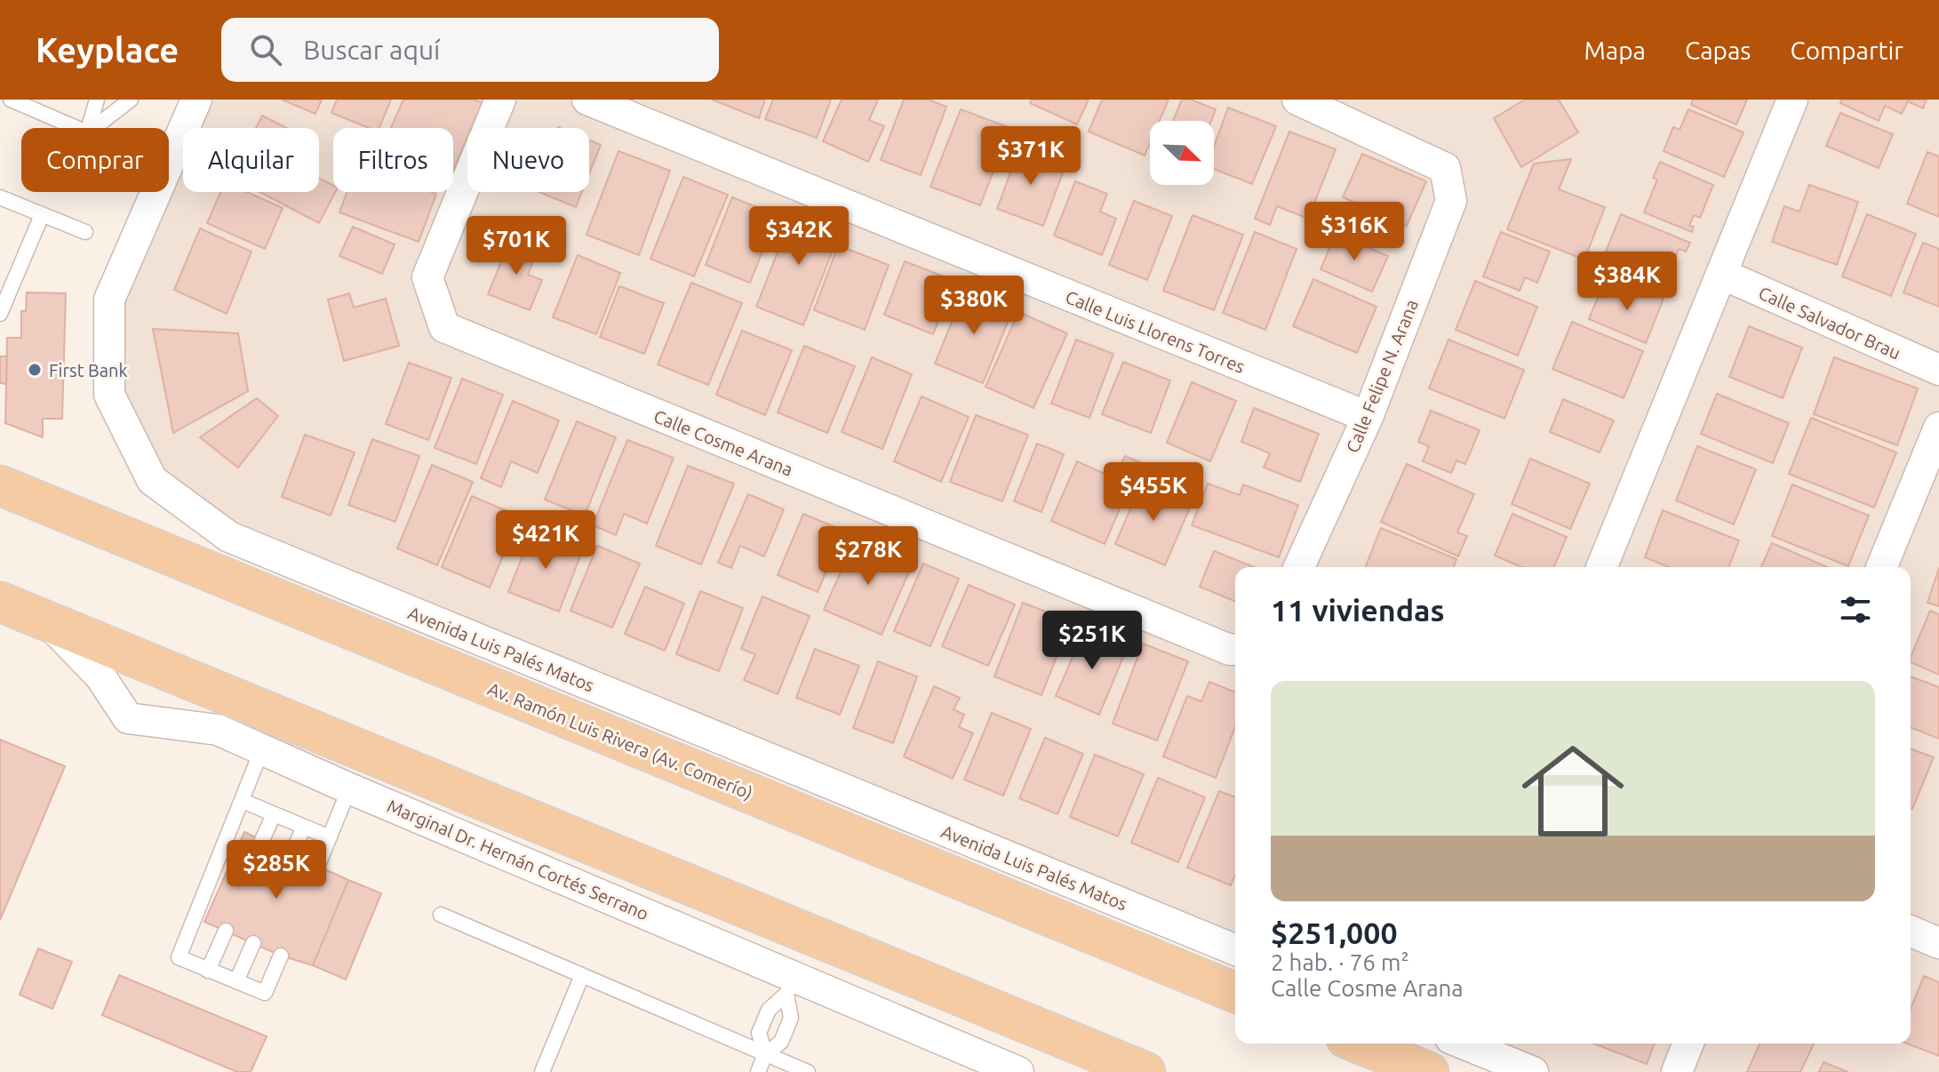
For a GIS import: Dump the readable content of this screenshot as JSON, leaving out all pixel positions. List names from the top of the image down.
{
  "streets": {
    "main road": ["Av. Ramón Luis Rivera (Av. Comerío)"],
    "street": [
      "Calle Salvador Brau",
      "Calle Luis Llorens Torres",
      "Calle Felipe N. Arana",
      "Calle Cosme Arana",
      "Avenida Luis Palés Matos",
      "Marginal Dr. Hernán Cortés Serrano"
    ]
  },
  "crossings": [
    ["Calle Luis Llorens Torres", "Calle Felipe N. Arana"]
  ],
  "places": ["First Bank"],
  "north": "bottom right",
  "page": {
    "header": "Keyplace",
    "search": "Buscar aquí",
    "nav": ["Mapa", "Capas", "Compartir"],
    "price": [
      "$371K",
      "$316K",
      "$342K",
      "$701K",
      "$384K",
      "$380K",
      "$455K",
      "$421K",
      "$278K",
      "$251K",
      "$285K"
    ],
    "chip": [
      "Comprar",
      "Alquilar",
      "Filtros",
      "Nuevo"
    ],
    "heading": "11 viviendas",
    "list": [
      {
        "name": "$251,000",
        "note": "2 hab. · 76 m² · Calle Cosme Arana"
      }
    ]
  }
}
